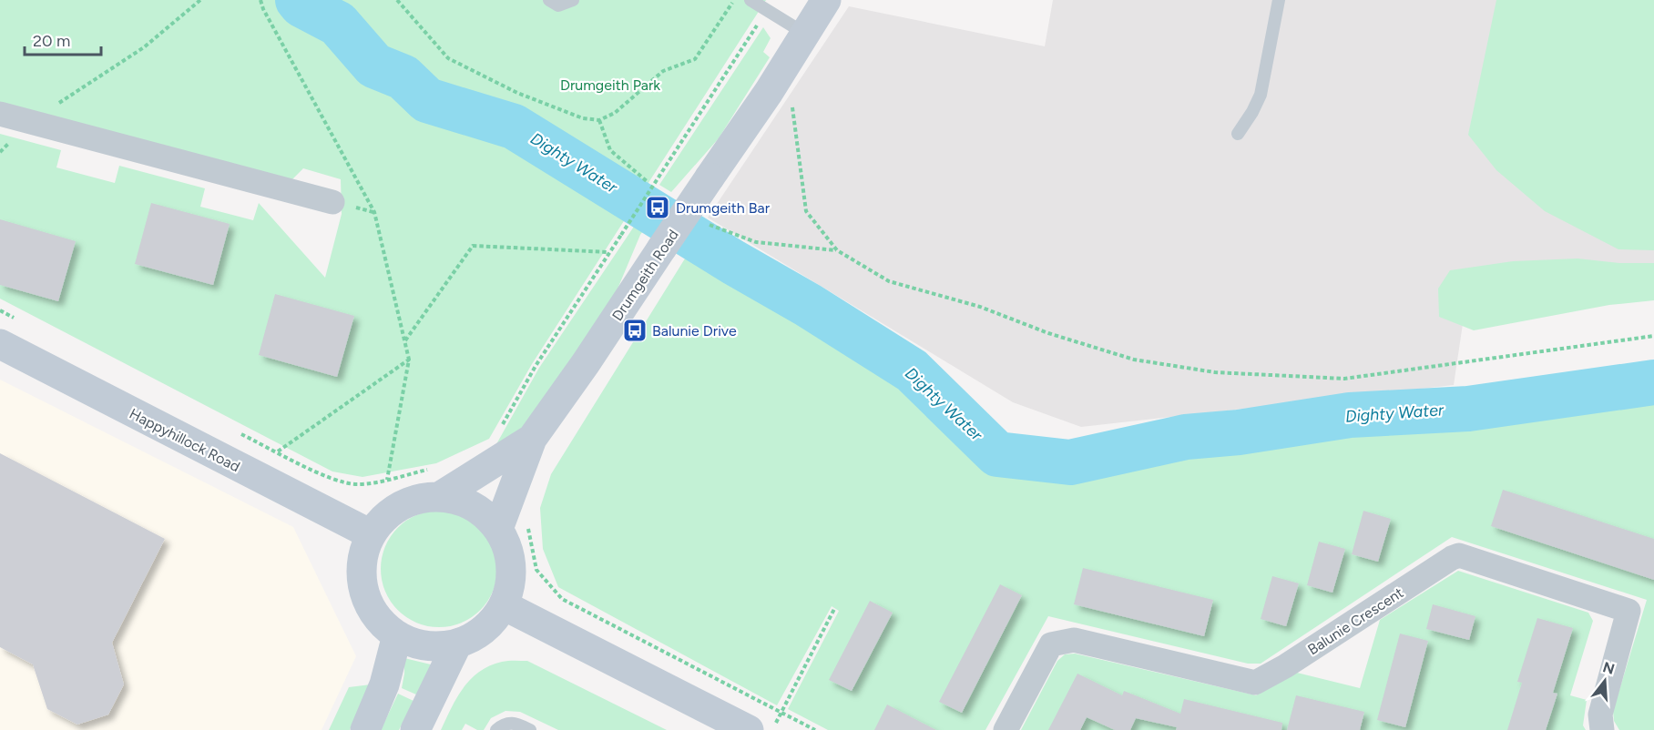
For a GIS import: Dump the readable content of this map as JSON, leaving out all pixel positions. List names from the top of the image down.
{
  "streets": {
    "main road": ["Drumgeith Road", "Happyhillock Road"],
    "street": ["Balunie Crescent"]
  },
  "crossings": [
    ["Drumgeith Road", "Happyhillock Road"]
  ],
  "water": ["Dighty Water"],
  "parks": ["Drumgeith Park"],
  "places": {
    "bus stop": ["Drumgeith Bar", "Balunie Drive"]
  },
  "scale_bar": "20 m",
  "north": "top"
}
